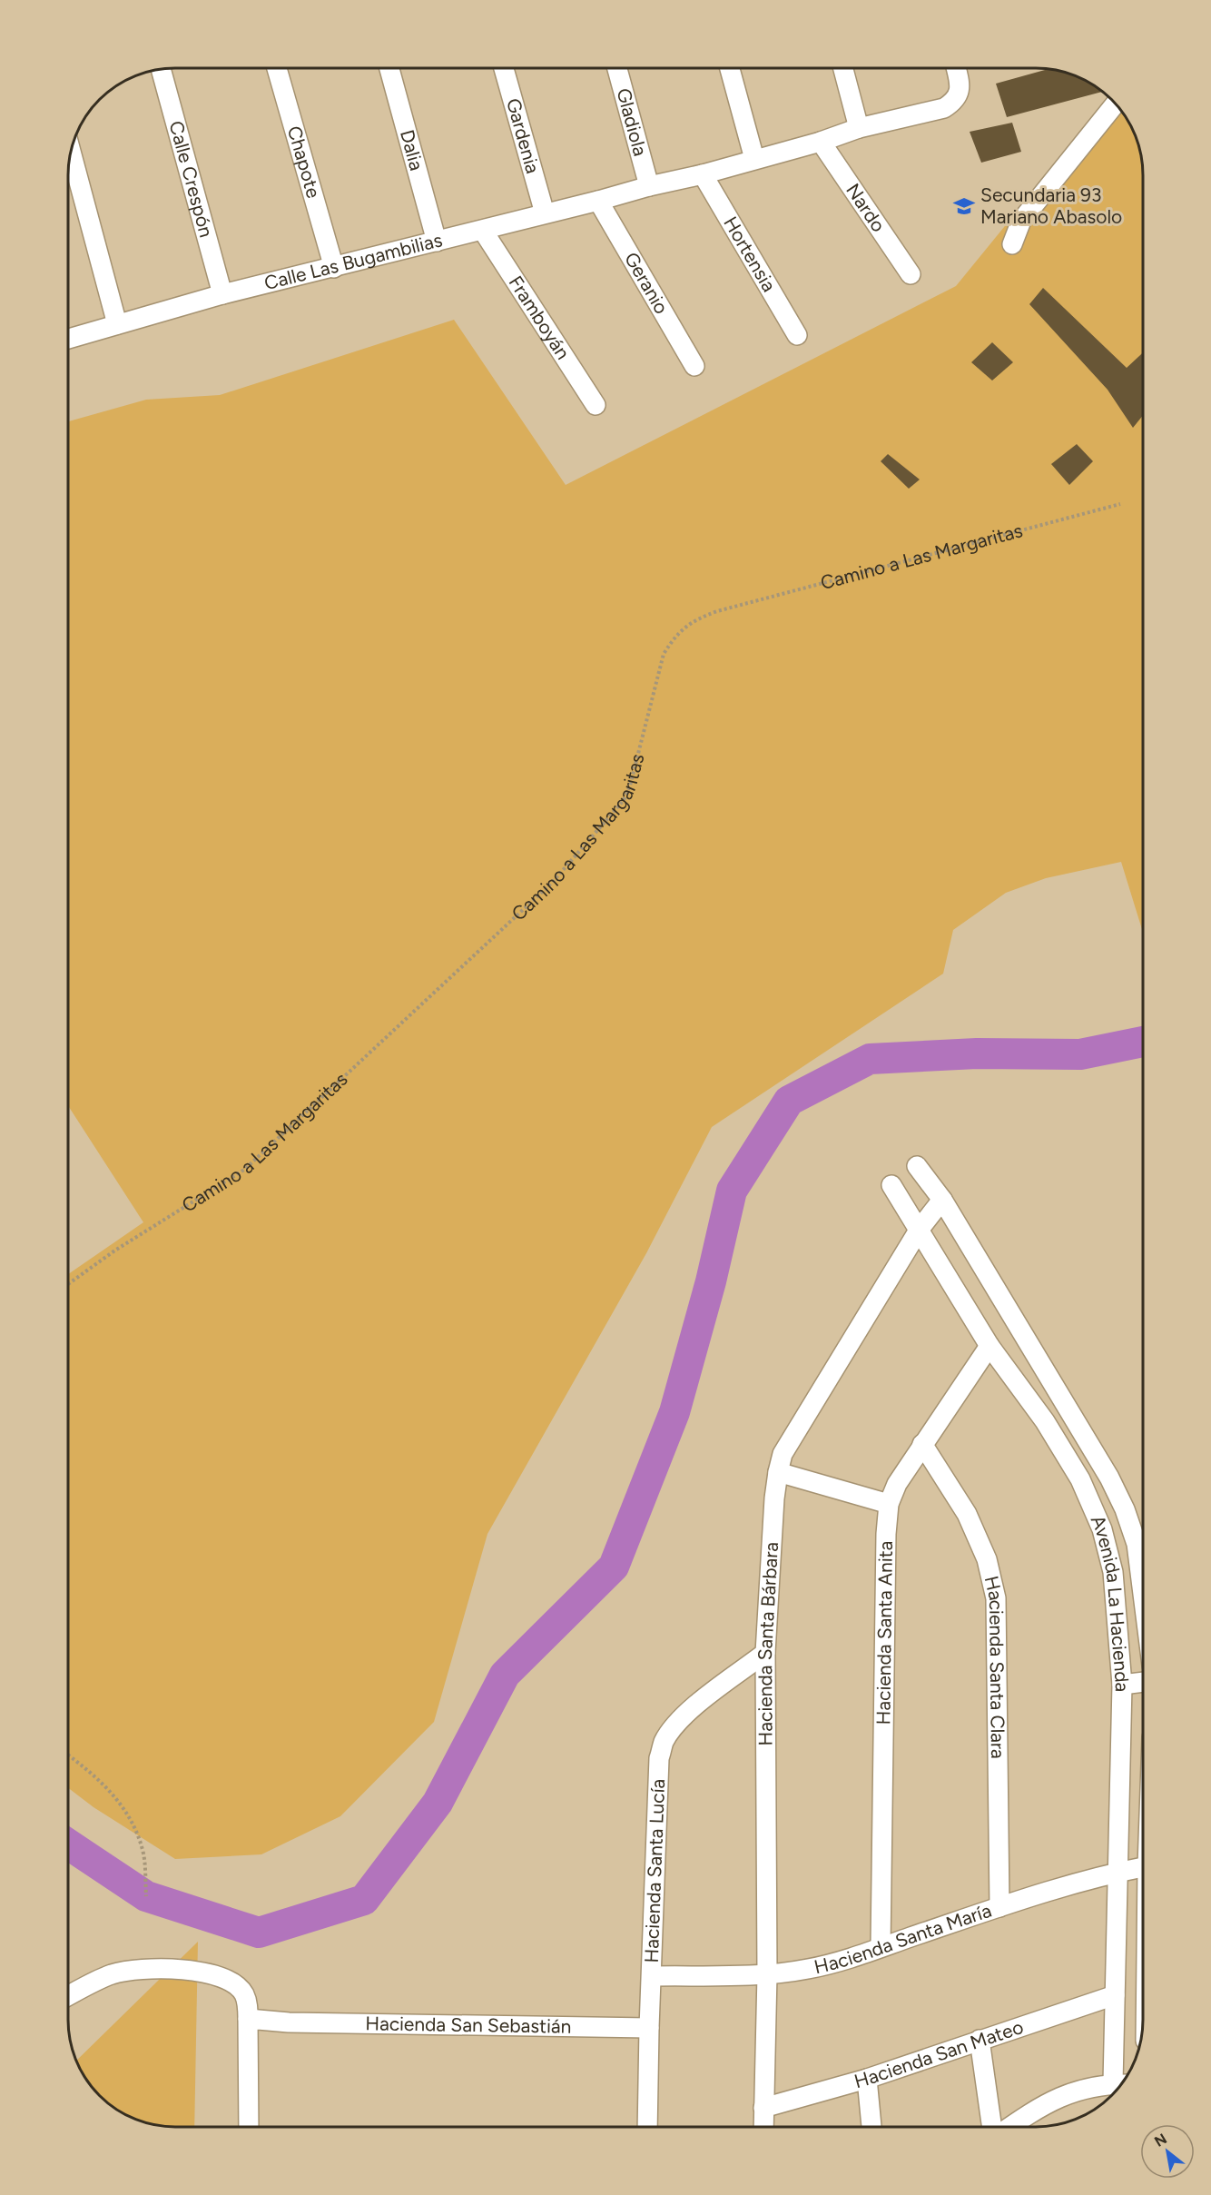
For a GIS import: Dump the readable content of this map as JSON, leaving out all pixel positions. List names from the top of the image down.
{
  "streets": {
    "street": [
      "Gladiola",
      "Gardenia",
      "Dalia",
      "Chapote",
      "Calle Crespón",
      "Nardo",
      "Hortensia",
      "Calle Las Bugambilias",
      "Geranio",
      "Framboyán",
      "Avenida La Hacienda",
      "Hacienda Santa Anita",
      "Hacienda Santa Bárbara",
      "Hacienda Santa Clara",
      "Hacienda Santa Lucía",
      "Hacienda Santa María",
      "Hacienda San Sebastián",
      "Hacienda San Mateo"
    ],
    "path": ["Camino a Las Margaritas"]
  },
  "crossings": [
    ["Gladiola", "Calle Las Bugambilias"],
    ["Gardenia", "Calle Las Bugambilias"],
    ["Dalia", "Calle Las Bugambilias"],
    ["Chapote", "Calle Las Bugambilias"],
    ["Calle Crespón", "Calle Las Bugambilias"],
    ["Nardo", "Calle Las Bugambilias"],
    ["Hortensia", "Calle Las Bugambilias"],
    ["Calle Las Bugambilias", "Geranio"],
    ["Calle Las Bugambilias", "Framboyán"],
    ["Avenida La Hacienda", "Hacienda Santa Anita"],
    ["Avenida La Hacienda", "Hacienda Santa Bárbara"],
    ["Avenida La Hacienda", "Hacienda Santa María"],
    ["Avenida La Hacienda", "Hacienda San Mateo"],
    ["Hacienda Santa Anita", "Hacienda Santa Clara"],
    ["Hacienda Santa Anita", "Hacienda Santa María"],
    ["Hacienda Santa Bárbara", "Hacienda Santa Lucía"],
    ["Hacienda Santa Bárbara", "Hacienda Santa María"],
    ["Hacienda Santa Bárbara", "Hacienda San Mateo"],
    ["Hacienda Santa Clara", "Hacienda Santa María"],
    ["Hacienda Santa Lucía", "Hacienda Santa María"],
    ["Hacienda Santa Lucía", "Hacienda San Sebastián"]
  ],
  "places": {
    "school or university": ["Secundaria 93 Mariano Abasolo"]
  },
  "north": "top left"
}
